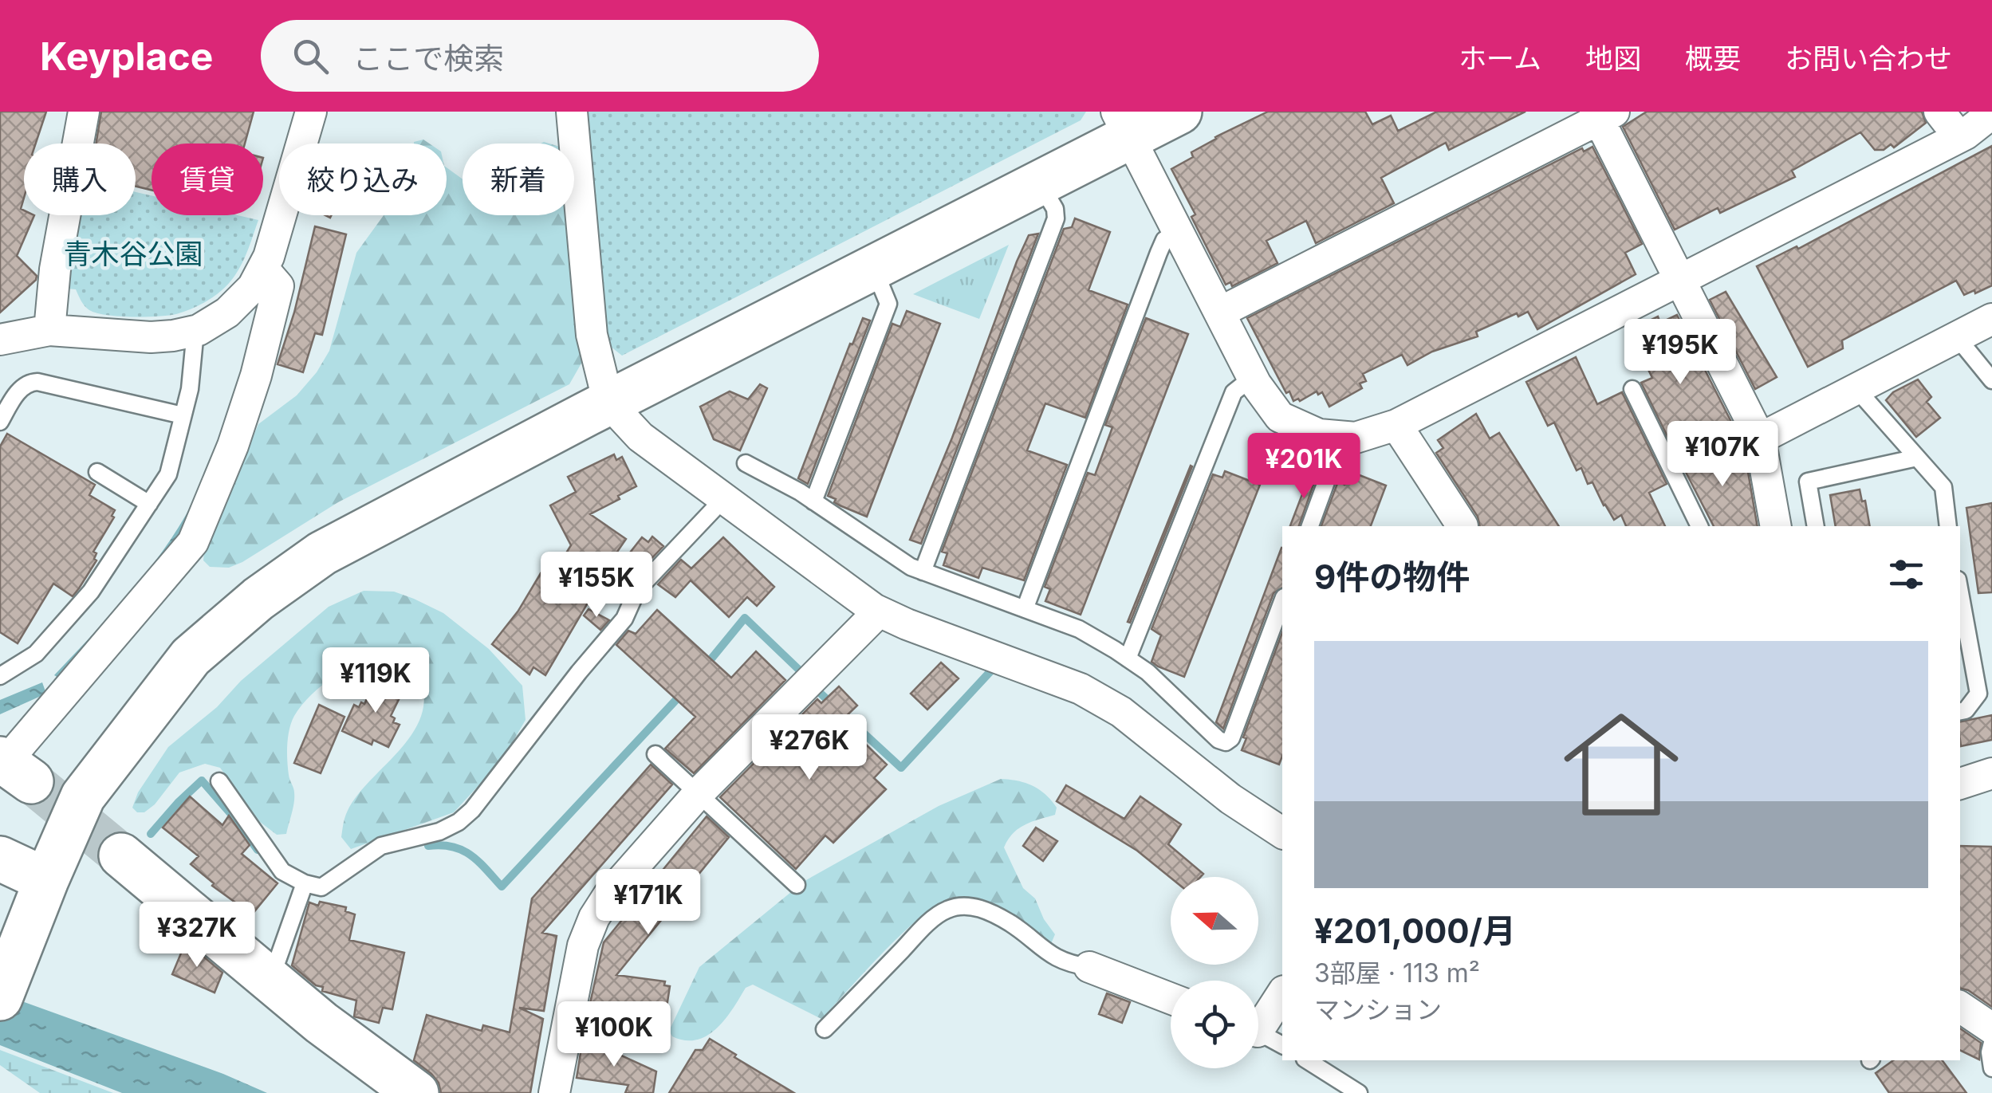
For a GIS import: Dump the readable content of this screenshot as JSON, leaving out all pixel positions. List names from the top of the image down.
{
  "parks": ["青木谷公園"],
  "north": "left",
  "page": {
    "header": "Keyplace",
    "search": "ここで検索",
    "nav": [
      "ホーム",
      "地図",
      "概要",
      "お問い合わせ"
    ],
    "chip": [
      "購入",
      "賃貸",
      "絞り込み",
      "新着"
    ],
    "price": [
      "¥195K",
      "¥107K",
      "¥201K",
      "¥155K",
      "¥119K",
      "¥276K",
      "¥171K",
      "¥327K",
      "¥100K"
    ],
    "heading": "9件の物件",
    "list": [
      {
        "name": "¥201,000/月",
        "note": "3部屋 · 113 m² · マンション"
      }
    ]
  }
}
